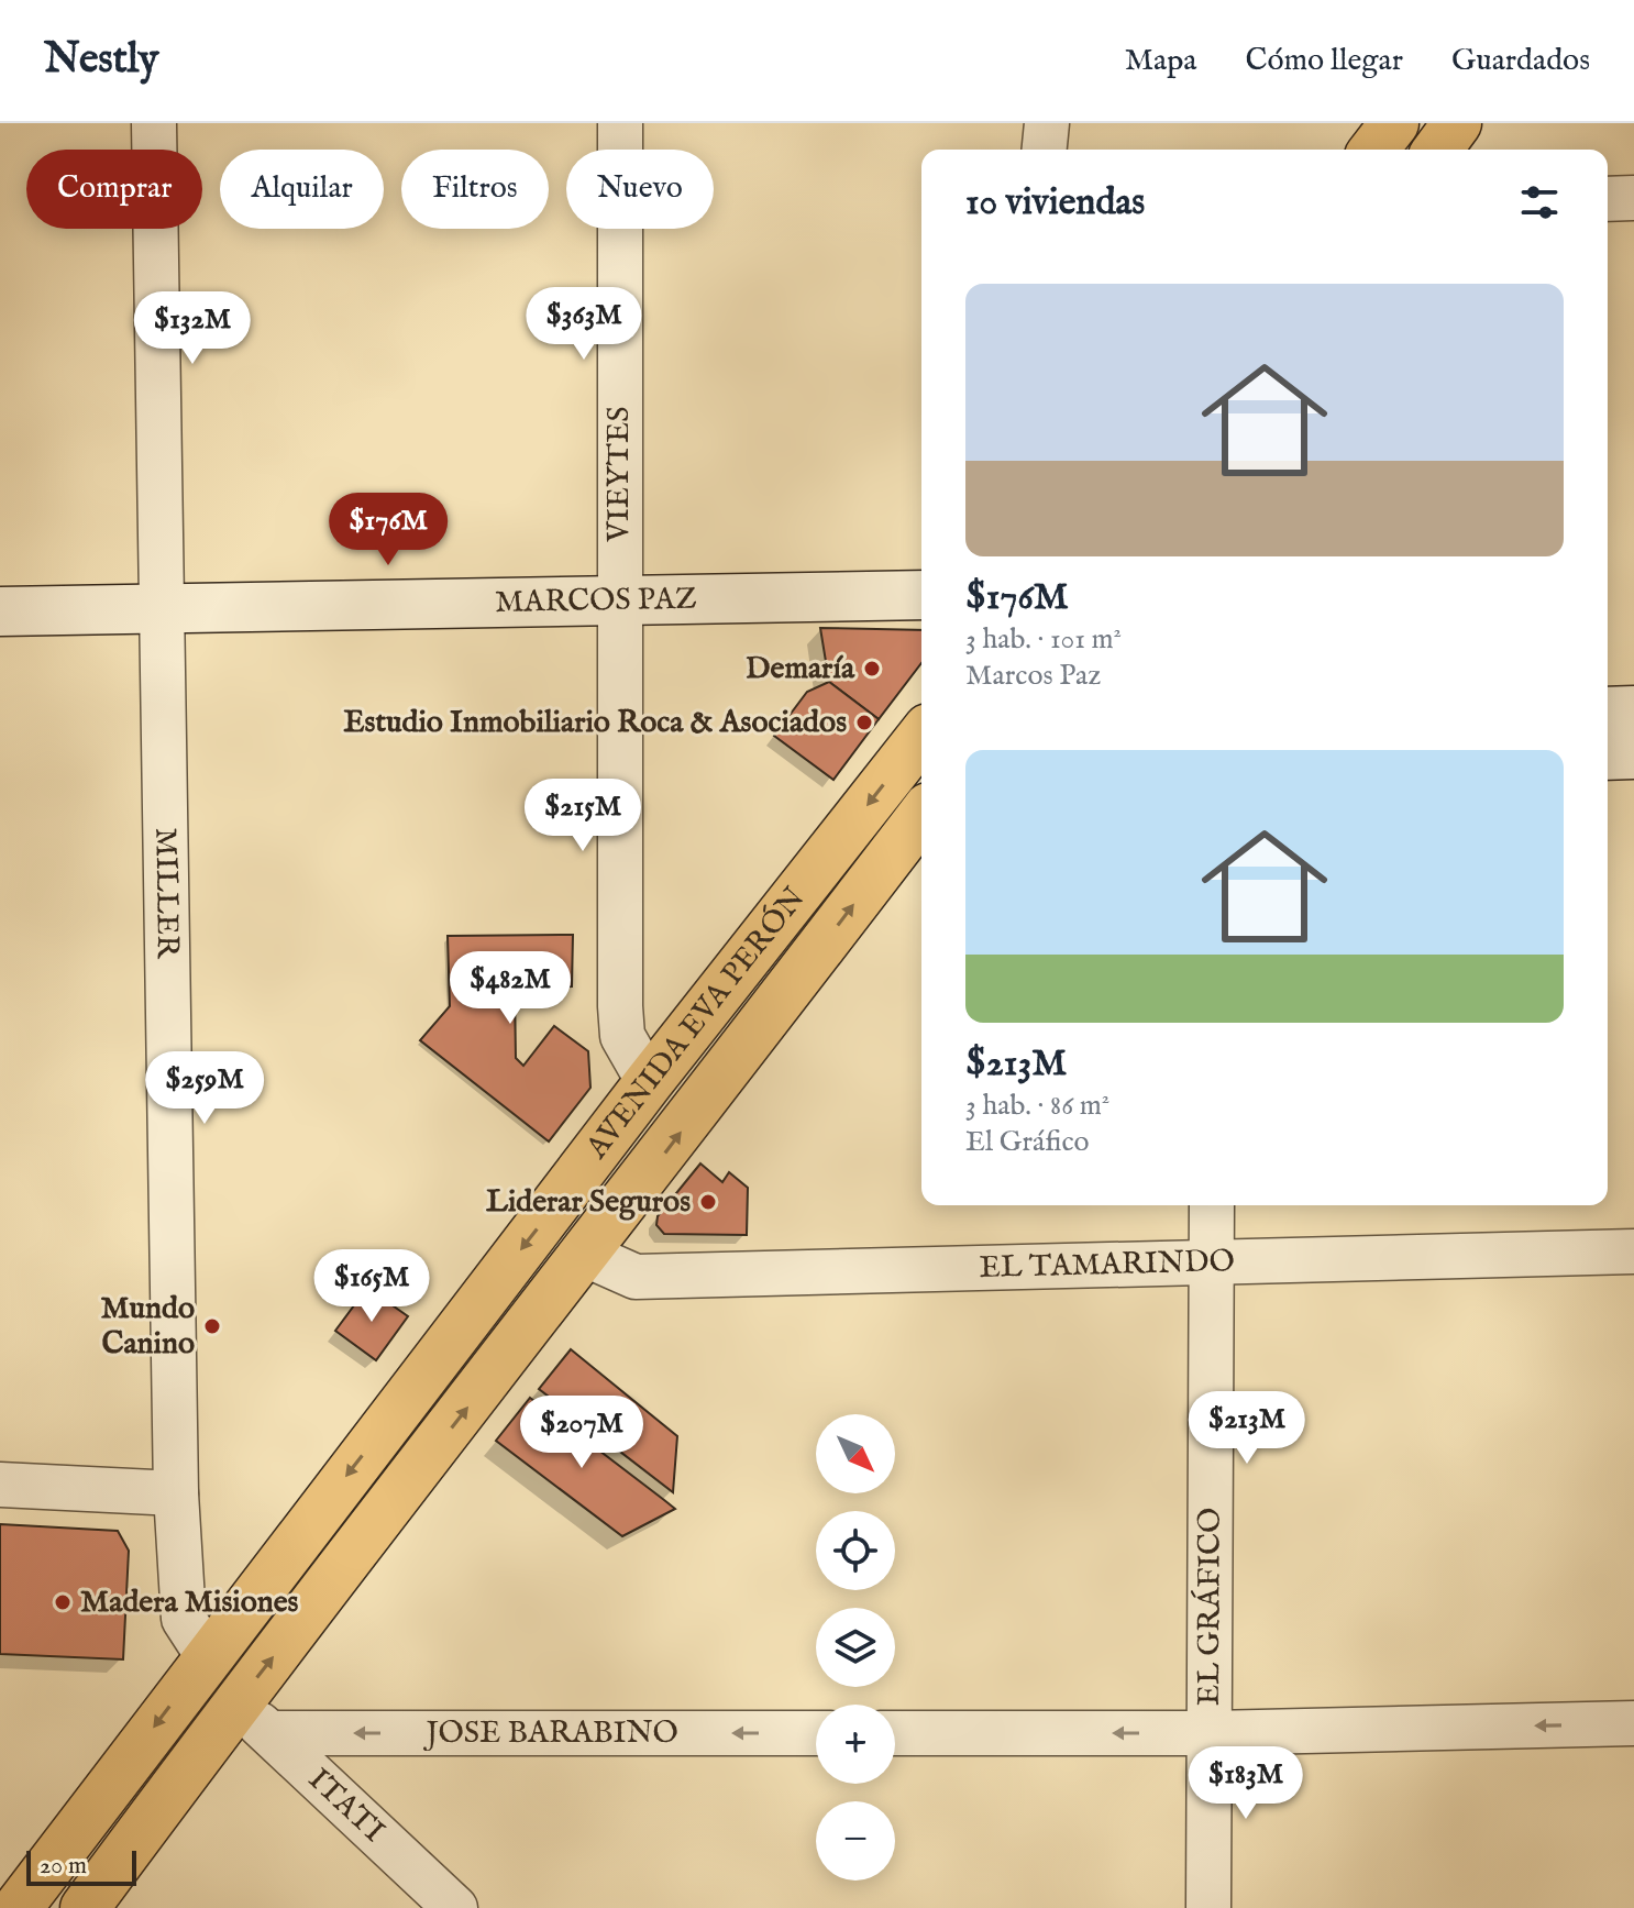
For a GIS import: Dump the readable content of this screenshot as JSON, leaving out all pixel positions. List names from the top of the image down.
{
  "streets": {
    "main road": ["AVENIDA EVA PERÓN"],
    "street": [
      "VIEYTES",
      "MARCOS PAZ",
      "MILLER",
      "EL TAMARINDO",
      "EL GRÁFICO",
      "JOSE BARABINO",
      "ITATI"
    ]
  },
  "crossings": [
    ["VIEYTES", "MARCOS PAZ"],
    ["VIEYTES", "AVENIDA EVA PERÓN"],
    ["MARCOS PAZ", "MILLER"],
    ["MILLER", "AVENIDA EVA PERÓN"],
    ["AVENIDA EVA PERÓN", "EL TAMARINDO"],
    ["AVENIDA EVA PERÓN", "JOSE BARABINO"],
    ["AVENIDA EVA PERÓN", "ITATI"],
    ["EL TAMARINDO", "EL GRÁFICO"],
    ["JOSE BARABINO", "ITATI"]
  ],
  "one_way": ["JOSE BARABINO"],
  "places": [
    "Demaría",
    "Estudio Inmobiliario Roca & Asociados",
    "Liderar Seguros",
    "Mundo Canino",
    "Madera Misiones"
  ],
  "scale_bar": "20 m",
  "north": "bottom right",
  "page": {
    "header": "Nestly",
    "nav": ["Mapa", "Cómo llegar", "Guardados"],
    "chip": [
      "Comprar",
      "Alquilar",
      "Filtros",
      "Nuevo"
    ],
    "heading": "10 viviendas",
    "list": [
      {
        "name": "$176M",
        "note": "3 hab. · 101 m² · Marcos Paz"
      },
      {
        "name": "$213M",
        "note": "3 hab. · 86 m² · El Gráfico"
      }
    ],
    "price": [
      "$363M",
      "$132M",
      "$176M",
      "$215M",
      "$482M",
      "$259M",
      "$165M",
      "$213M",
      "$207M",
      "$183M"
    ],
    "map_buttons": ["+", "−"],
    "scale": "20 m"
  }
}
